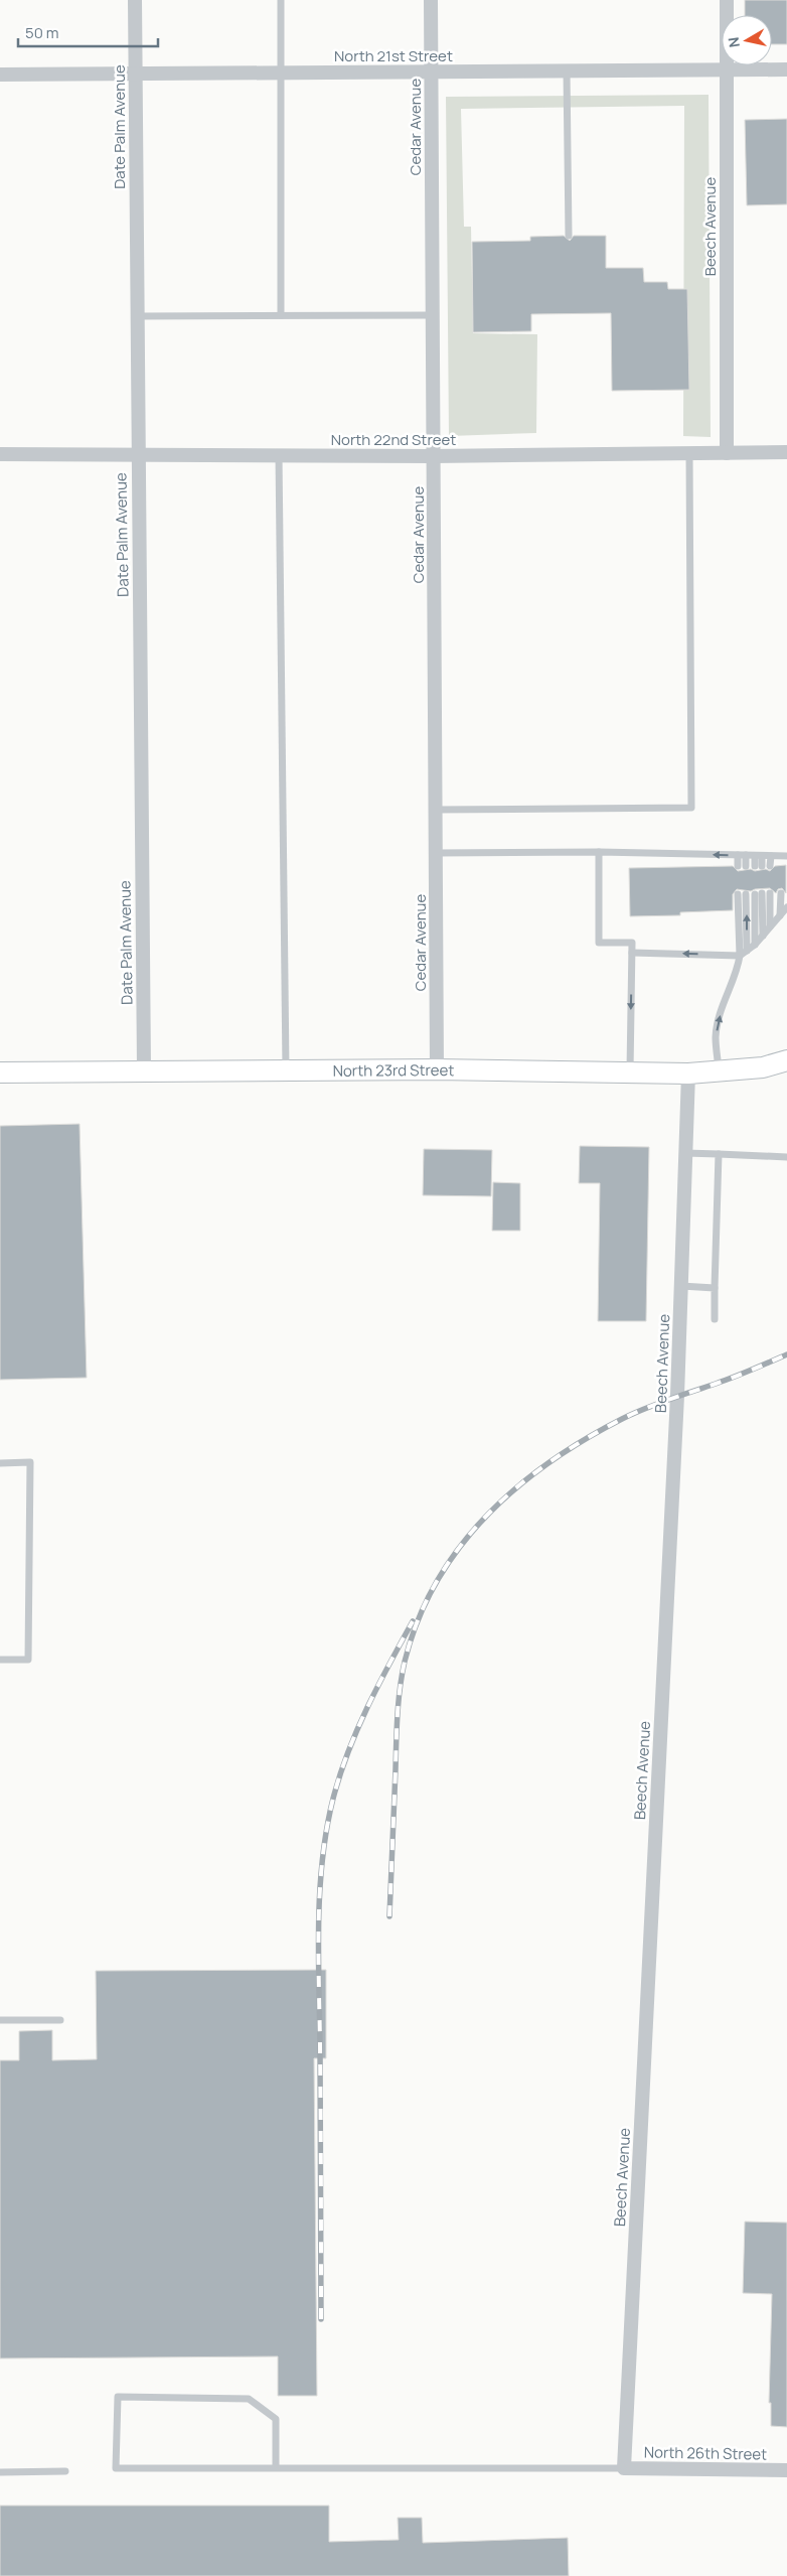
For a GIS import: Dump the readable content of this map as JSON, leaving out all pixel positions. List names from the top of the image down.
{
  "streets": {
    "main road": ["North 23rd Street"],
    "street": [
      "North 21st Street",
      "Date Palm Avenue",
      "Cedar Avenue",
      "Beech Avenue",
      "North 22nd Street",
      "North 26th Street"
    ]
  },
  "crossings": [
    ["North 21st Street", "Date Palm Avenue"],
    ["North 21st Street", "Cedar Avenue"],
    ["North 21st Street", "Beech Avenue"],
    ["Date Palm Avenue", "North 22nd Street"],
    ["Date Palm Avenue", "North 23rd Street"],
    ["Cedar Avenue", "North 22nd Street"],
    ["Cedar Avenue", "North 23rd Street"],
    ["Beech Avenue", "North 22nd Street"],
    ["Beech Avenue", "North 23rd Street"],
    ["Beech Avenue", "North 26th Street"]
  ],
  "scale_bar": "50 m",
  "north": "left"
}
